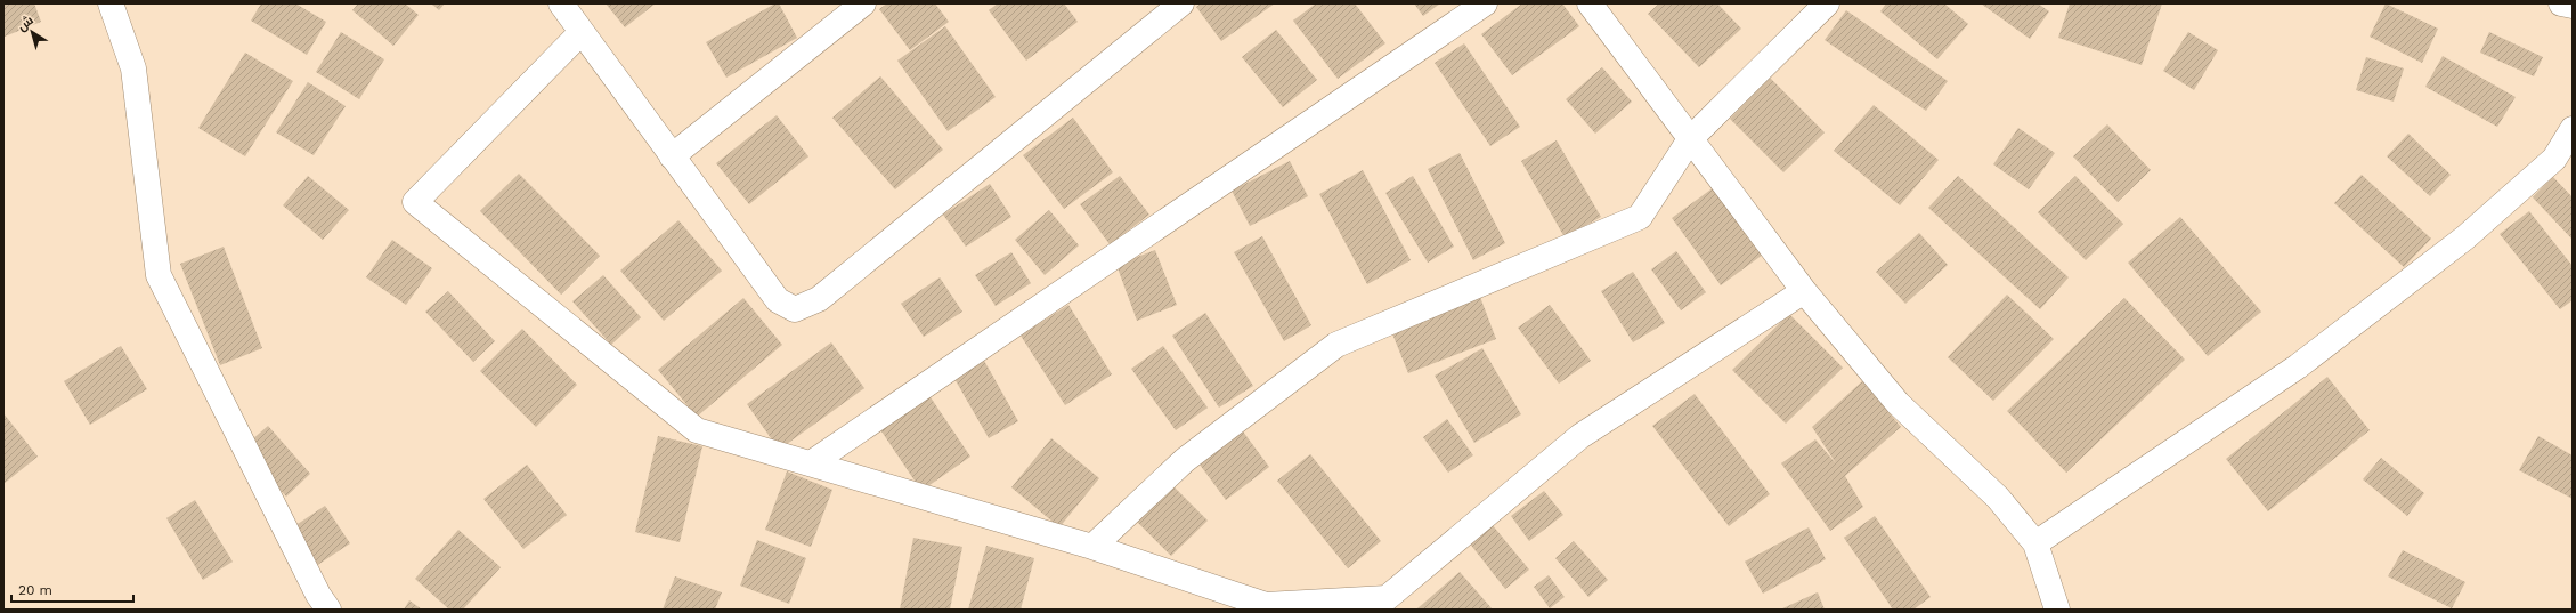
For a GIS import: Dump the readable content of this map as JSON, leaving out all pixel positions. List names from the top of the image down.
{
  "scale_bar": "20 m",
  "north": "top left"
}
